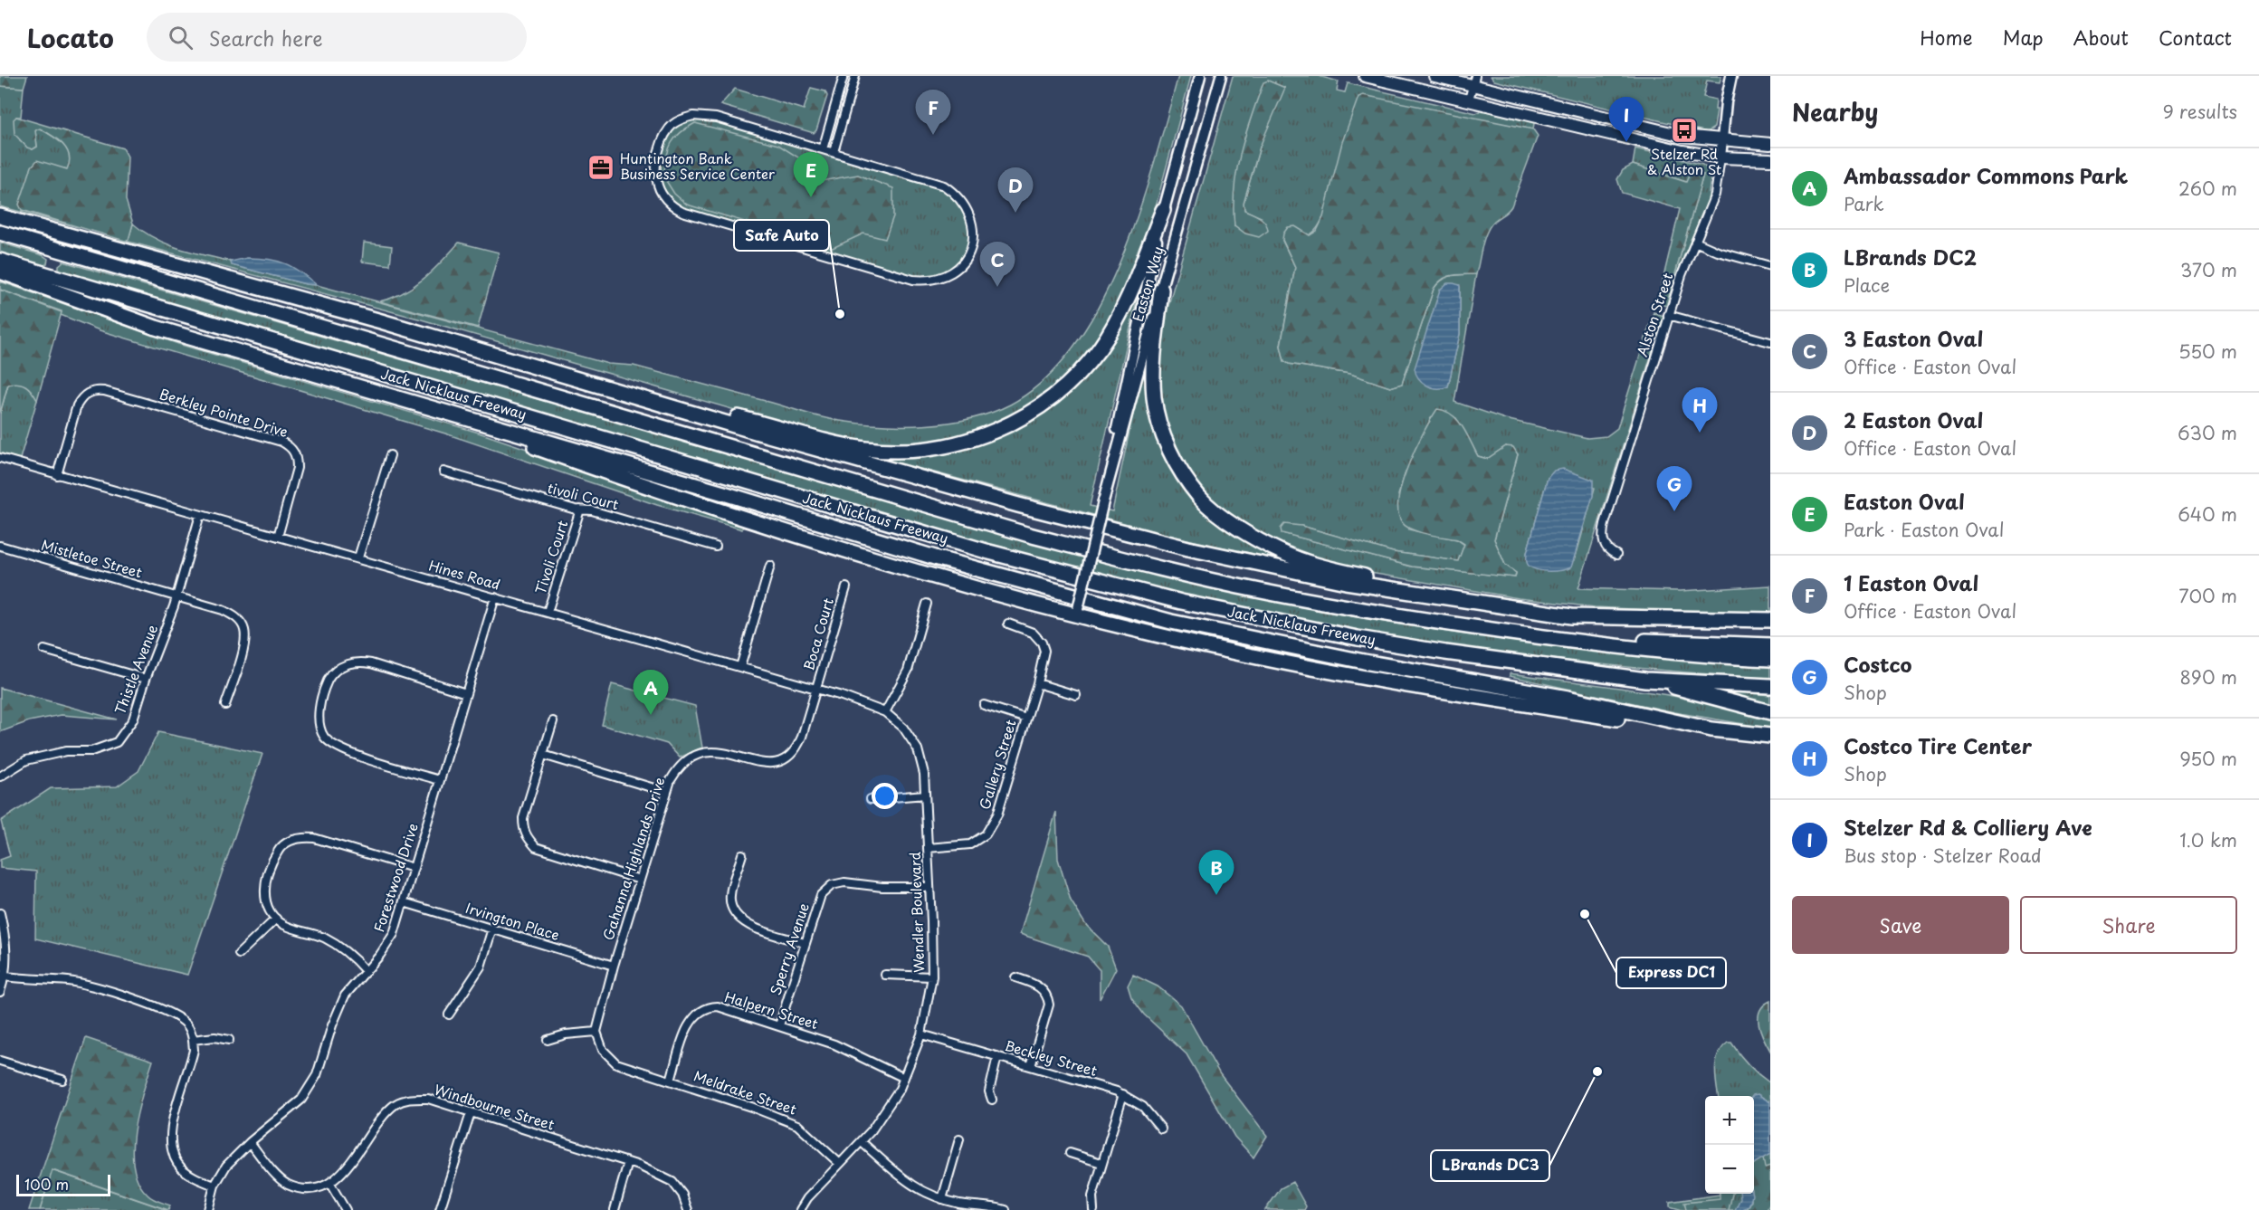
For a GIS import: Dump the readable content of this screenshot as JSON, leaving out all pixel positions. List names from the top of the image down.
{
  "streets": {
    "highway": ["Jack Nicklaus Freeway"],
    "main road": ["Easton Way", "Alston Street"],
    "street": [
      "Berkley Pointe Drive",
      "tivoli Court",
      "Tivoli Court",
      "Mistletoe Street",
      "Hines Road",
      "Boca Court",
      "Thistle Avenue",
      "Gallery Street",
      "Gahanna Highlands Drive",
      "Forestwood Drive",
      "Wendler Boulevard",
      "Irvington Place",
      "Sperry Avenue",
      "Halpern Street",
      "Beckley Street",
      "Meldrake Street",
      "Windbourne Street"
    ]
  },
  "crossings": [
    ["Berkley Pointe Drive", "Hines Road"],
    ["tivoli Court", "Tivoli Court"],
    ["Tivoli Court", "Hines Road"],
    ["Mistletoe Street", "Thistle Avenue"],
    ["Hines Road", "Boca Court"],
    ["Hines Road", "Thistle Avenue"],
    ["Hines Road", "Gahanna Highlands Drive"],
    ["Hines Road", "Forestwood Drive"],
    ["Hines Road", "Wendler Boulevard"],
    ["Boca Court", "Gahanna Highlands Drive"],
    ["Gallery Street", "Wendler Boulevard"],
    ["Gahanna Highlands Drive", "Irvington Place"],
    ["Gahanna Highlands Drive", "Meldrake Street"],
    ["Forestwood Drive", "Irvington Place"],
    ["Wendler Boulevard", "Sperry Avenue"],
    ["Wendler Boulevard", "Halpern Street"],
    ["Wendler Boulevard", "Beckley Street"],
    ["Wendler Boulevard", "Meldrake Street"],
    ["Sperry Avenue", "Halpern Street"],
    ["Halpern Street", "Meldrake Street"]
  ],
  "places": {
    "bus stop": ["Stelzer Rd & Alston St"],
    "office": ["Huntington Bank Business Service Center"],
    "other": ["Safe Auto", "Express DC1", "LBrands DC3"]
  },
  "scale_bar": "100 m",
  "page": {
    "header": "Locato",
    "search": "Search here",
    "nav": [
      "Home",
      "Map",
      "About",
      "Contact"
    ],
    "heading": ["Nearby", "9 results"],
    "pins": [
      "F",
      "I",
      "E",
      "D",
      "C",
      "H",
      "G",
      "A",
      "B"
    ],
    "list": [
      {
        "mark": "A",
        "name": "Ambassador Commons Park",
        "note": "Park",
        "value": "260 m"
      },
      {
        "mark": "B",
        "name": "LBrands DC2",
        "note": "Place",
        "value": "370 m"
      },
      {
        "mark": "C",
        "name": "3 Easton Oval",
        "note": "Office · Easton Oval",
        "value": "550 m"
      },
      {
        "mark": "D",
        "name": "2 Easton Oval",
        "note": "Office · Easton Oval",
        "value": "630 m"
      },
      {
        "mark": "E",
        "name": "Easton Oval",
        "note": "Park · Easton Oval",
        "value": "640 m"
      },
      {
        "mark": "F",
        "name": "1 Easton Oval",
        "note": "Office · Easton Oval",
        "value": "700 m"
      },
      {
        "mark": "G",
        "name": "Costco",
        "note": "Shop",
        "value": "890 m"
      },
      {
        "mark": "H",
        "name": "Costco Tire Center",
        "note": "Shop",
        "value": "950 m"
      },
      {
        "mark": "I",
        "name": "Stelzer Rd & Colliery Ave",
        "note": "Bus stop · Stelzer Road",
        "value": "1.0 km"
      }
    ],
    "buttons": ["Save", "Share"],
    "map_buttons": ["+", "−"],
    "scale": "100 m"
  }
}
